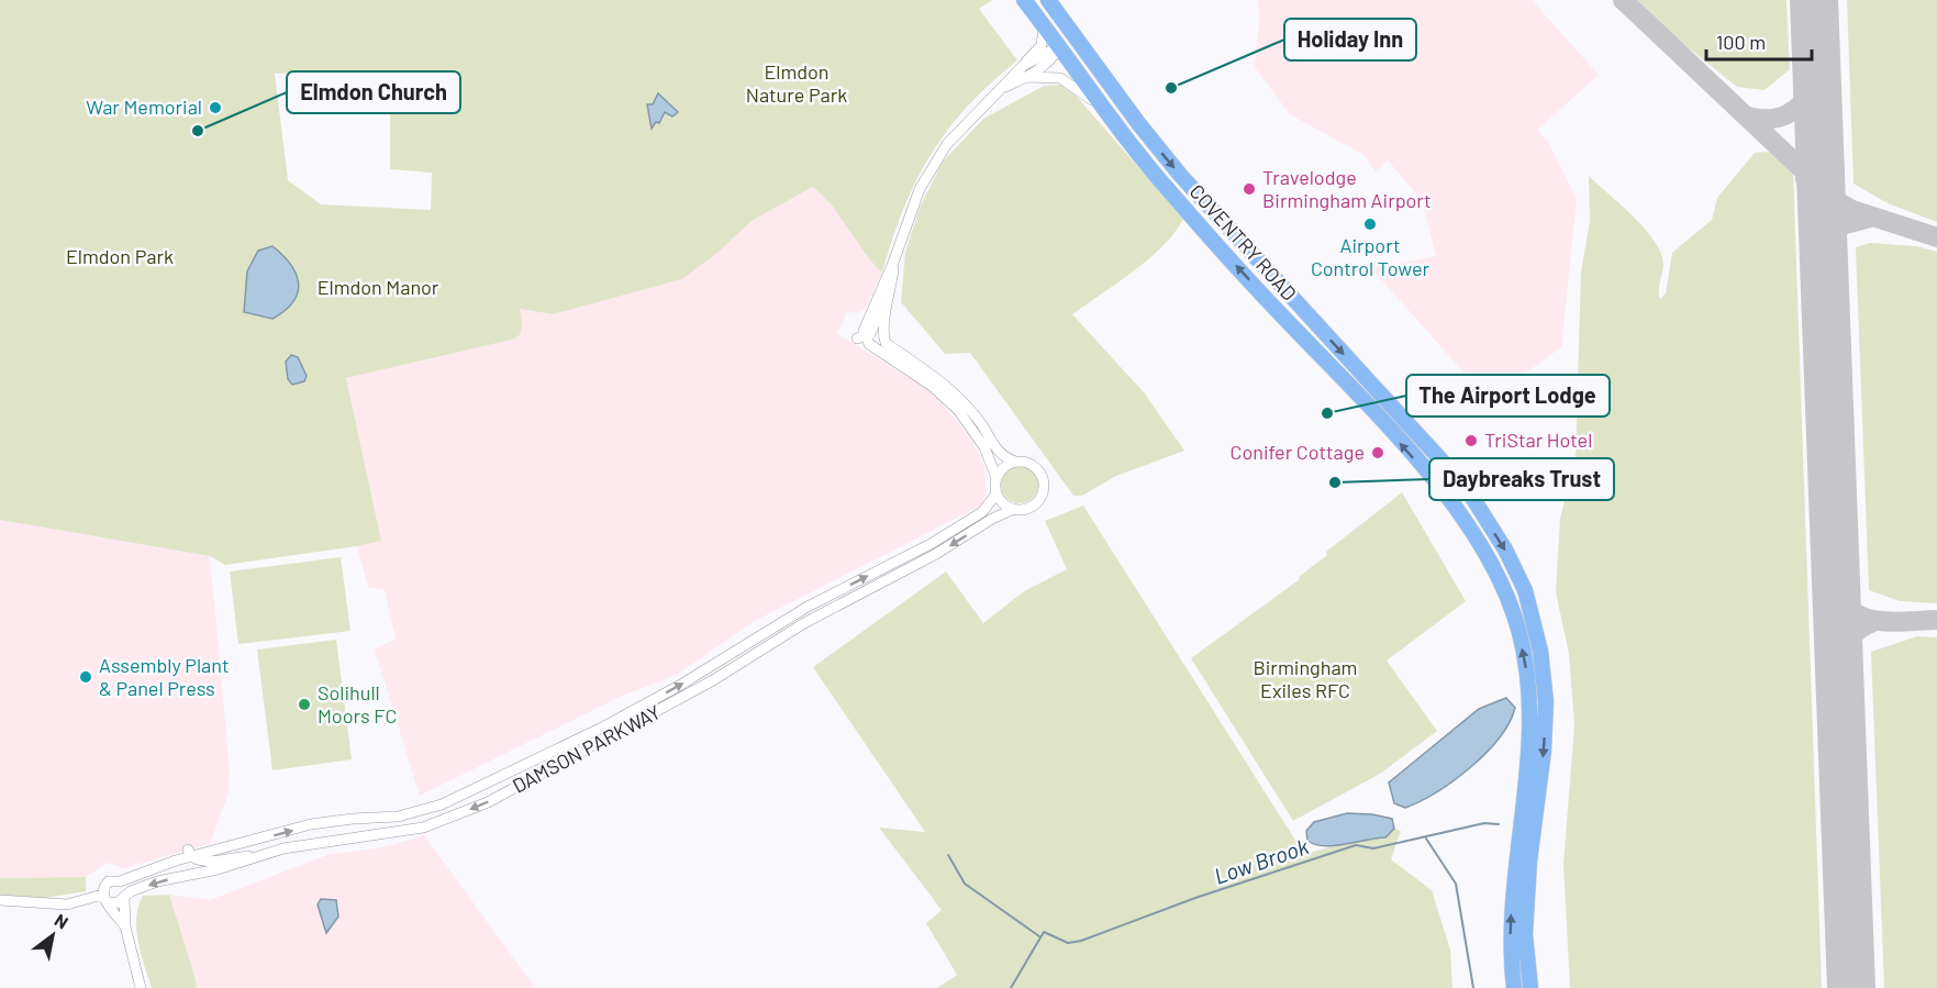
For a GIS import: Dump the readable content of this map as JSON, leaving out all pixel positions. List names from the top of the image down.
{
  "streets": {
    "highway": ["COVENTRY ROAD"],
    "street": ["DAMSON PARKWAY"]
  },
  "crossings": [
    ["COVENTRY ROAD", "DAMSON PARKWAY"]
  ],
  "water": ["Low Brook"],
  "parks": [
    "Elmdon Nature Park",
    "Elmdon Park",
    "Elmdon Manor",
    "Birmingham Exiles RFC"
  ],
  "places": [
    "Holiday Inn",
    "War Memorial",
    "Elmdon Church",
    "Travelodge Birmingham Airport",
    "Airport Control Tower",
    "The Airport Lodge",
    "TriStar Hotel",
    "Conifer Cottage",
    "Daybreaks Trust",
    "Assembly Plant & Panel Press",
    "Solihull Moors FC"
  ],
  "scale_bar": "100 m",
  "north": "top right"
}
